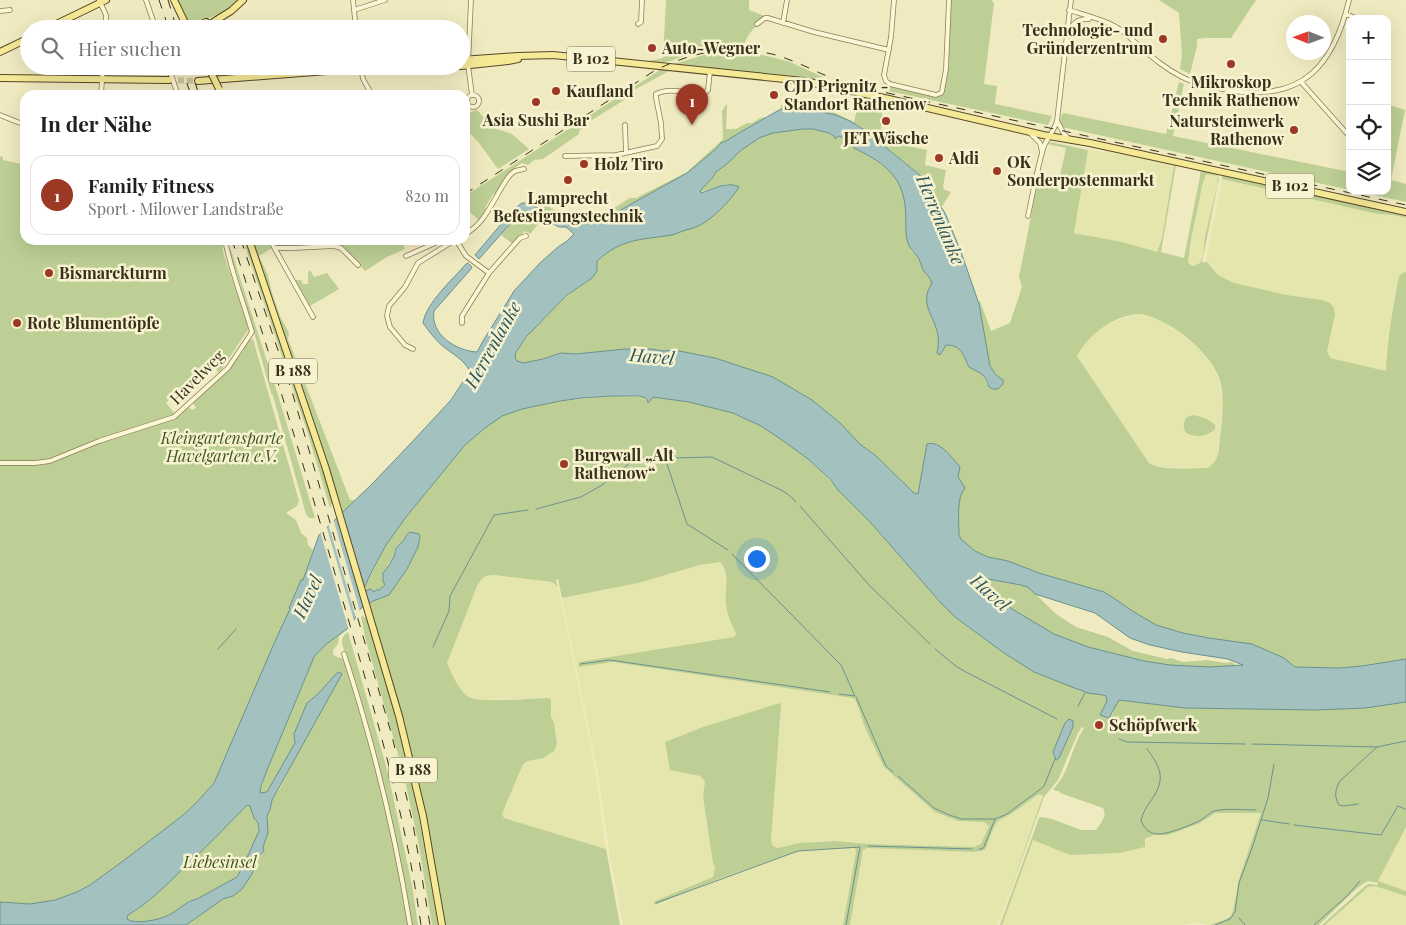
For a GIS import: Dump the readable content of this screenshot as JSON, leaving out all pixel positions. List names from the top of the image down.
{
  "streets": {
    "main road": ["B 102", "B 188"],
    "street": ["Havelweg"]
  },
  "water": ["Herrenlanke", "Havel"],
  "parks": ["Kleingartensparte Havelgarten e.V.", "Liebesinsel"],
  "places": [
    "Technologie- und Gründerzentrum",
    "Auto-Wegner",
    "Mikroskop Technik Rathenow",
    "Kaufland",
    "CJD Prignitz - Standort Rathenow",
    "Asia Sushi Bar",
    "JET Wäsche",
    "Natursteinwerk Rathenow",
    "Aldi",
    "Holz Tiro",
    "OK Sonderpostenmarkt",
    "Lamprecht Befestigungstechnik",
    "Bismarckturm",
    "Rote Blumentöpfe",
    "Burgwall „Alt Rathenow“",
    "Schöpfwerk"
  ],
  "north": "left",
  "page": {
    "map_buttons": ["+", "−"],
    "search": "Hier suchen",
    "pins": "1",
    "heading": "In der Nähe",
    "list": [
      {
        "mark": "1",
        "name": "Family Fitness",
        "note": "Sport · Milower Landstraße",
        "value": "820 m"
      }
    ]
  }
}
